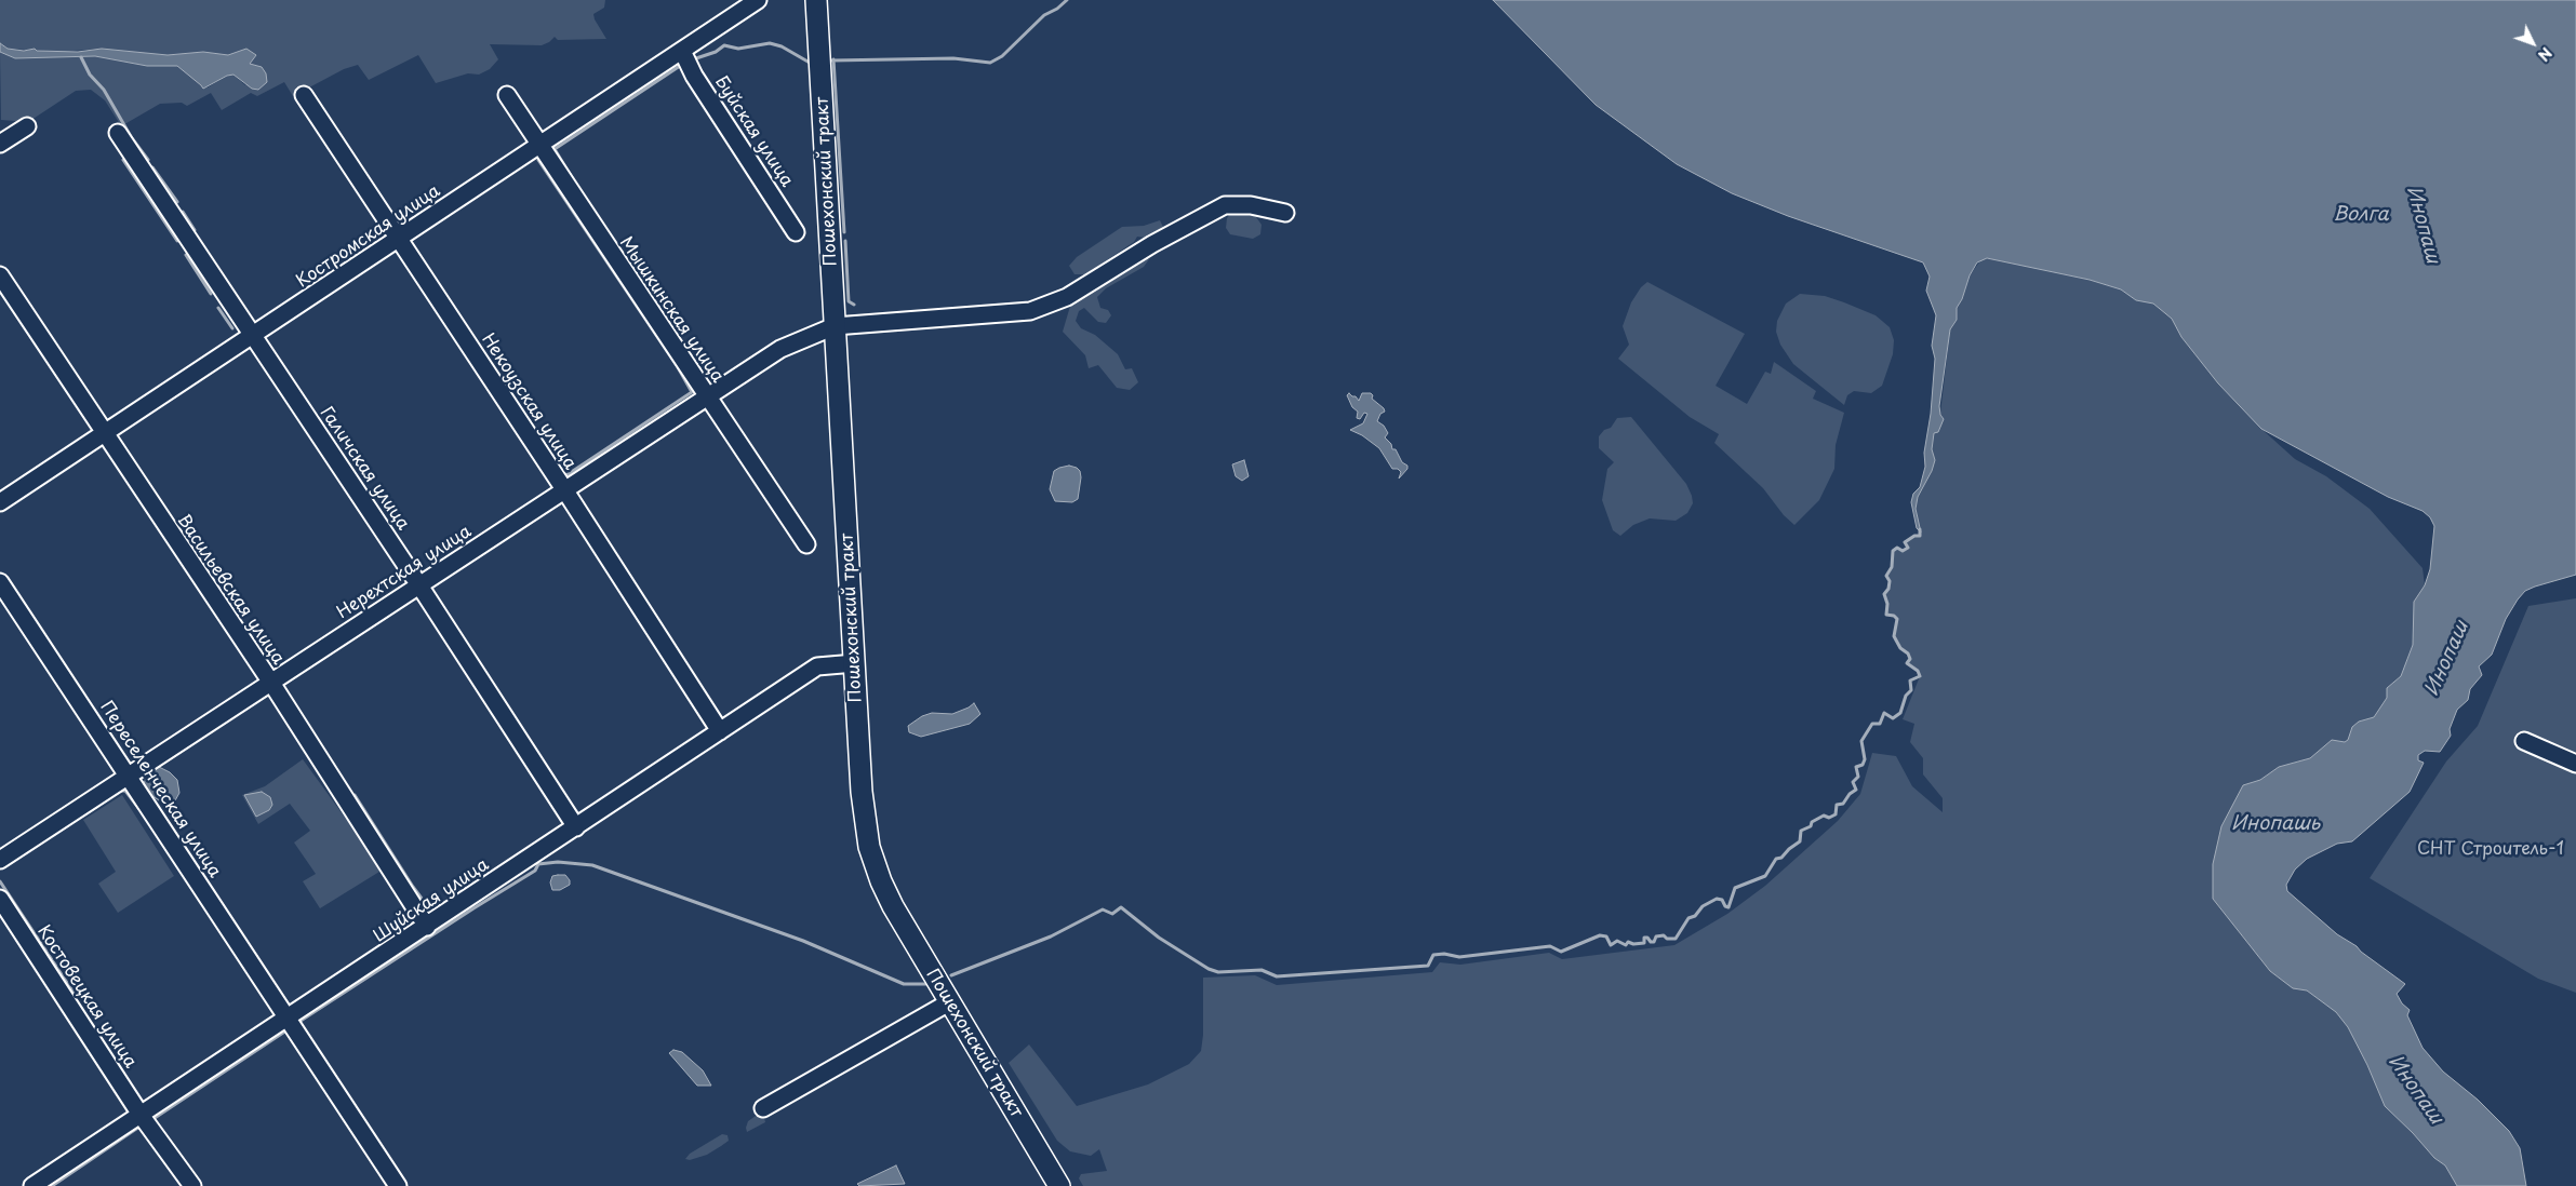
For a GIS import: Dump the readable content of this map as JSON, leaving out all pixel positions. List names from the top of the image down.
{
  "streets": {
    "main road": ["Пошехонский тракт"],
    "street": [
      "Буйская улица",
      "Костромская улица",
      "Мышкинская улица",
      "Некоузская улица",
      "Галичская улица",
      "Нерехтская улица",
      "Васильевская улица",
      "Переселенческая улица",
      "Шуйская улица",
      "Костовецкая улица"
    ]
  },
  "crossings": [
    ["Буйская улица", "Костромская улица"],
    ["Пошехонский тракт", "Нерехтская улица"],
    ["Пошехонский тракт", "Шуйская улица"],
    ["Костромская улица", "Мышкинская улица"],
    ["Костромская улица", "Некоузская улица"],
    ["Костромская улица", "Галичская улица"],
    ["Костромская улица", "Васильевская улица"],
    ["Мышкинская улица", "Нерехтская улица"],
    ["Некоузская улица", "Нерехтская улица"],
    ["Некоузская улица", "Шуйская улица"],
    ["Галичская улица", "Нерехтская улица"],
    ["Галичская улица", "Шуйская улица"],
    ["Нерехтская улица", "Васильевская улица"],
    ["Нерехтская улица", "Переселенческая улица"],
    ["Васильевская улица", "Шуйская улица"],
    ["Переселенческая улица", "Шуйская улица"],
    ["Шуйская улица", "Костовецкая улица"]
  ],
  "water": ["Волга", "Инопаш", "Инопашь"],
  "parks": ["СНТ Строитель-1"],
  "north": "bottom right"
}
